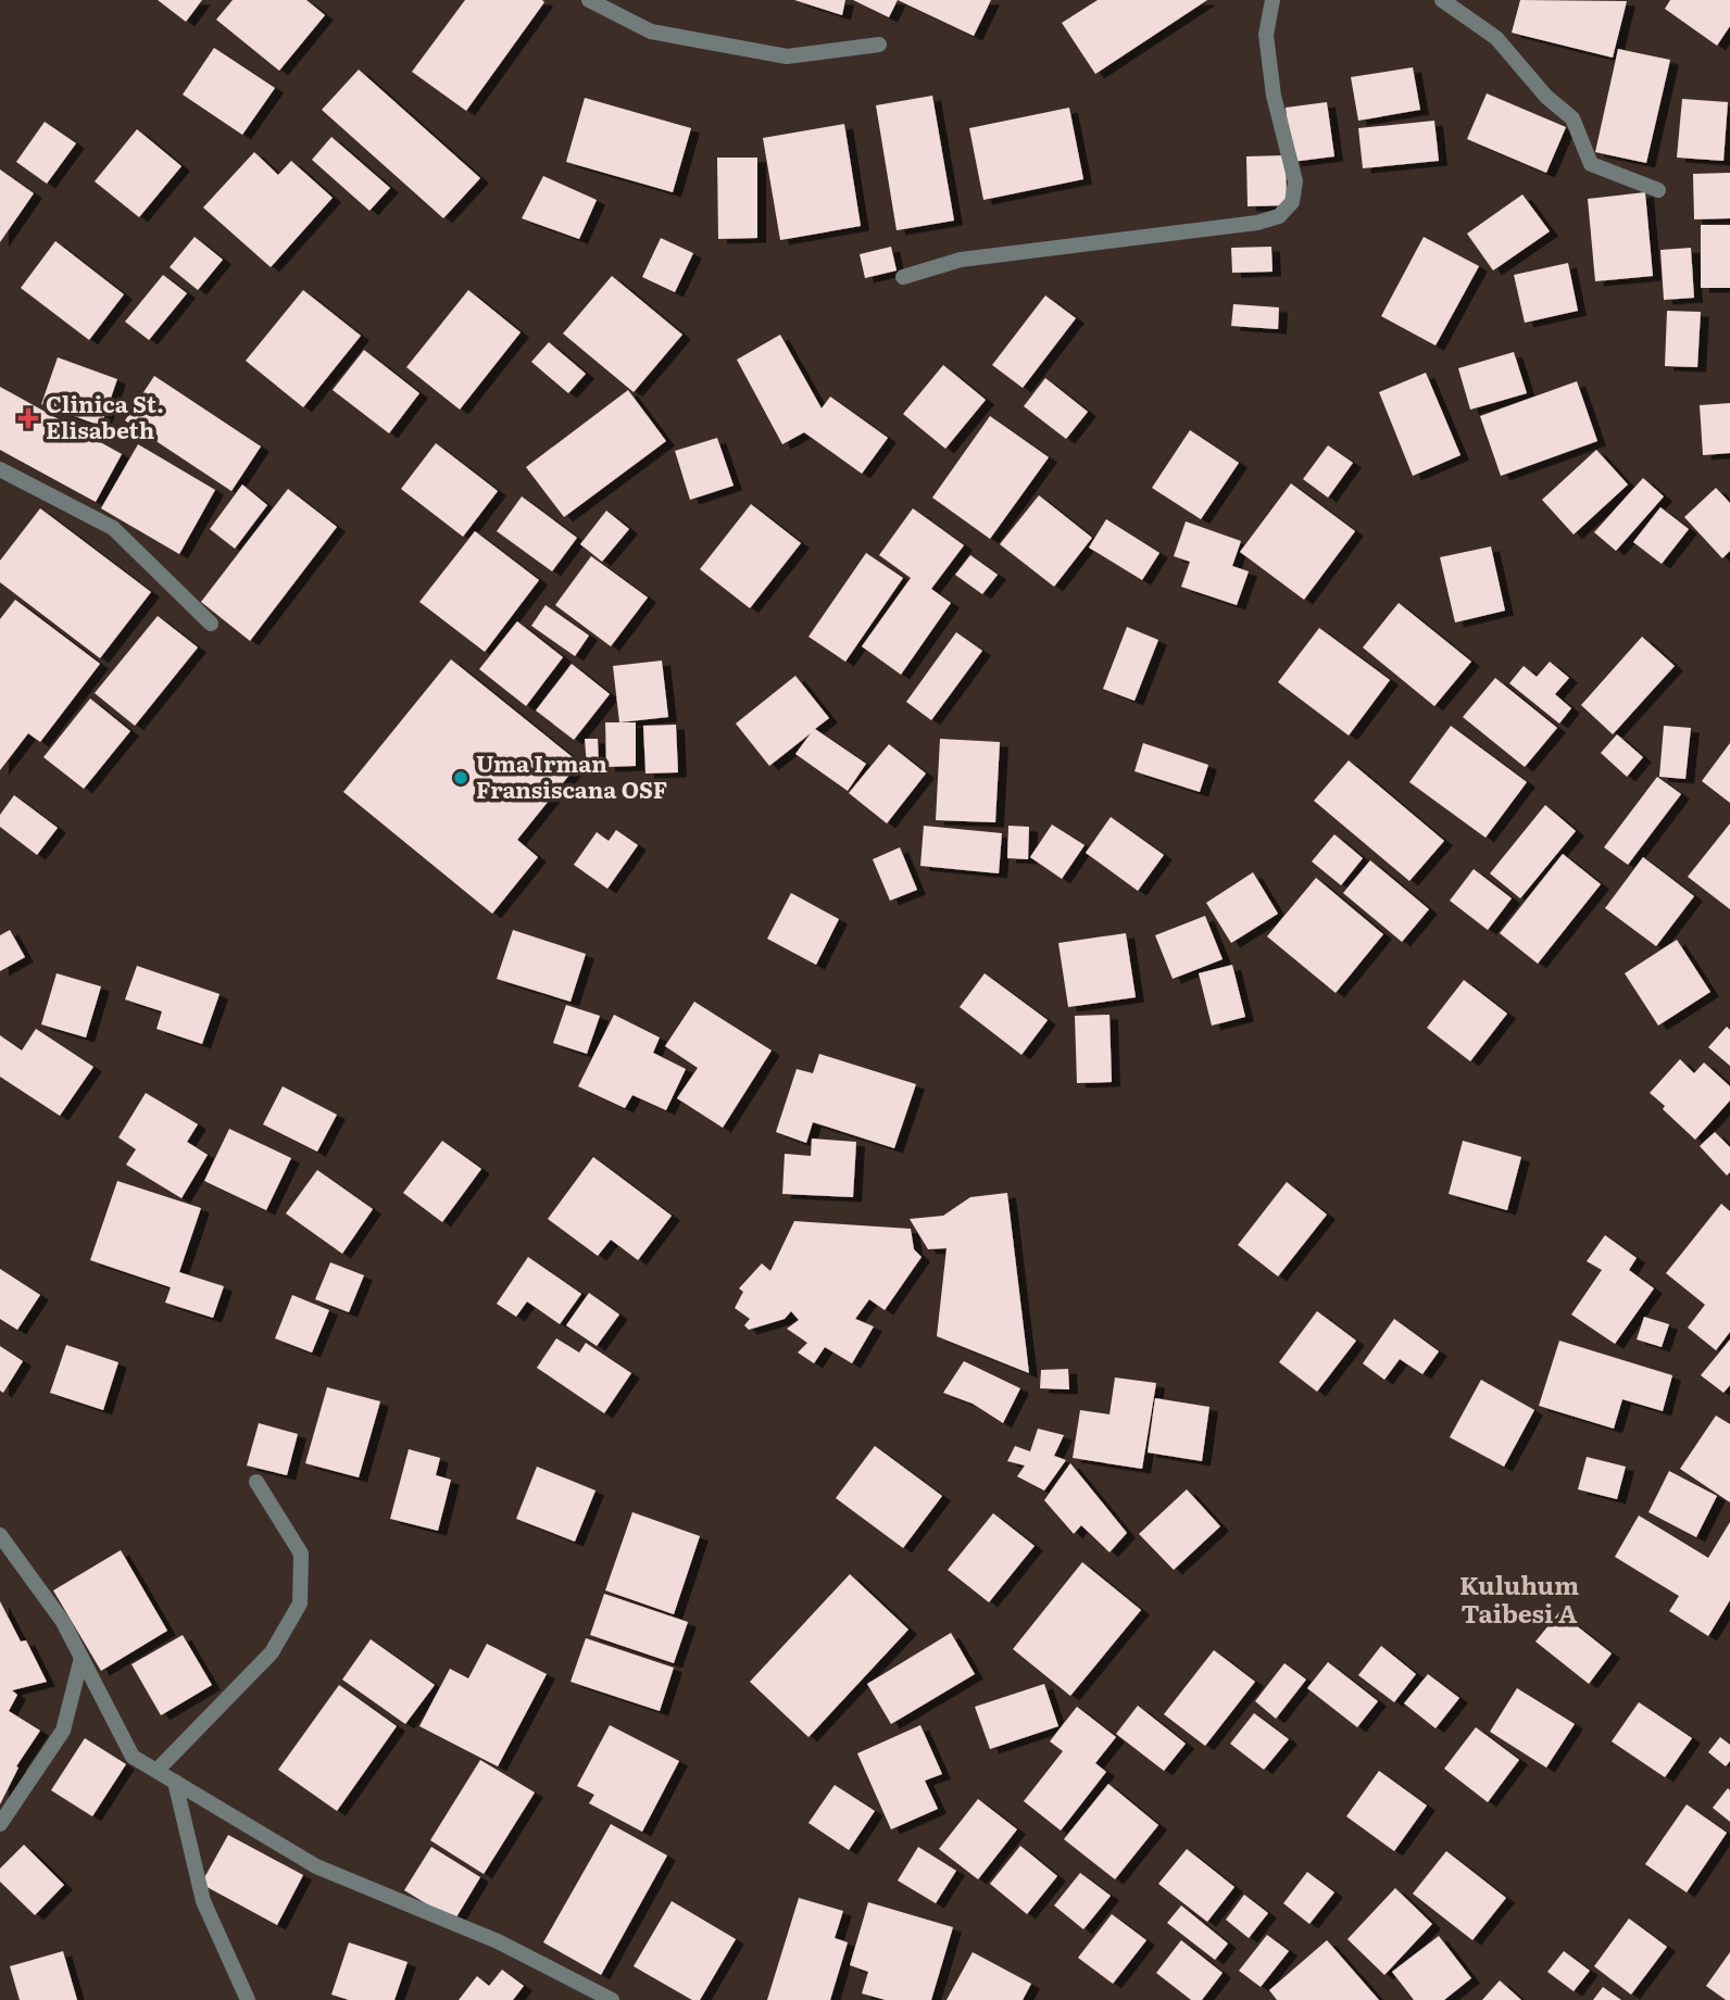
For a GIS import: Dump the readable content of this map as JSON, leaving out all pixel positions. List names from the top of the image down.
{
  "districts": ["Kuluhum Taibesi A"],
  "places": {
    "health": ["Clinica St. Elisabeth"],
    "other": ["Uma Irman Fransiscana OSF"]
  }
}
